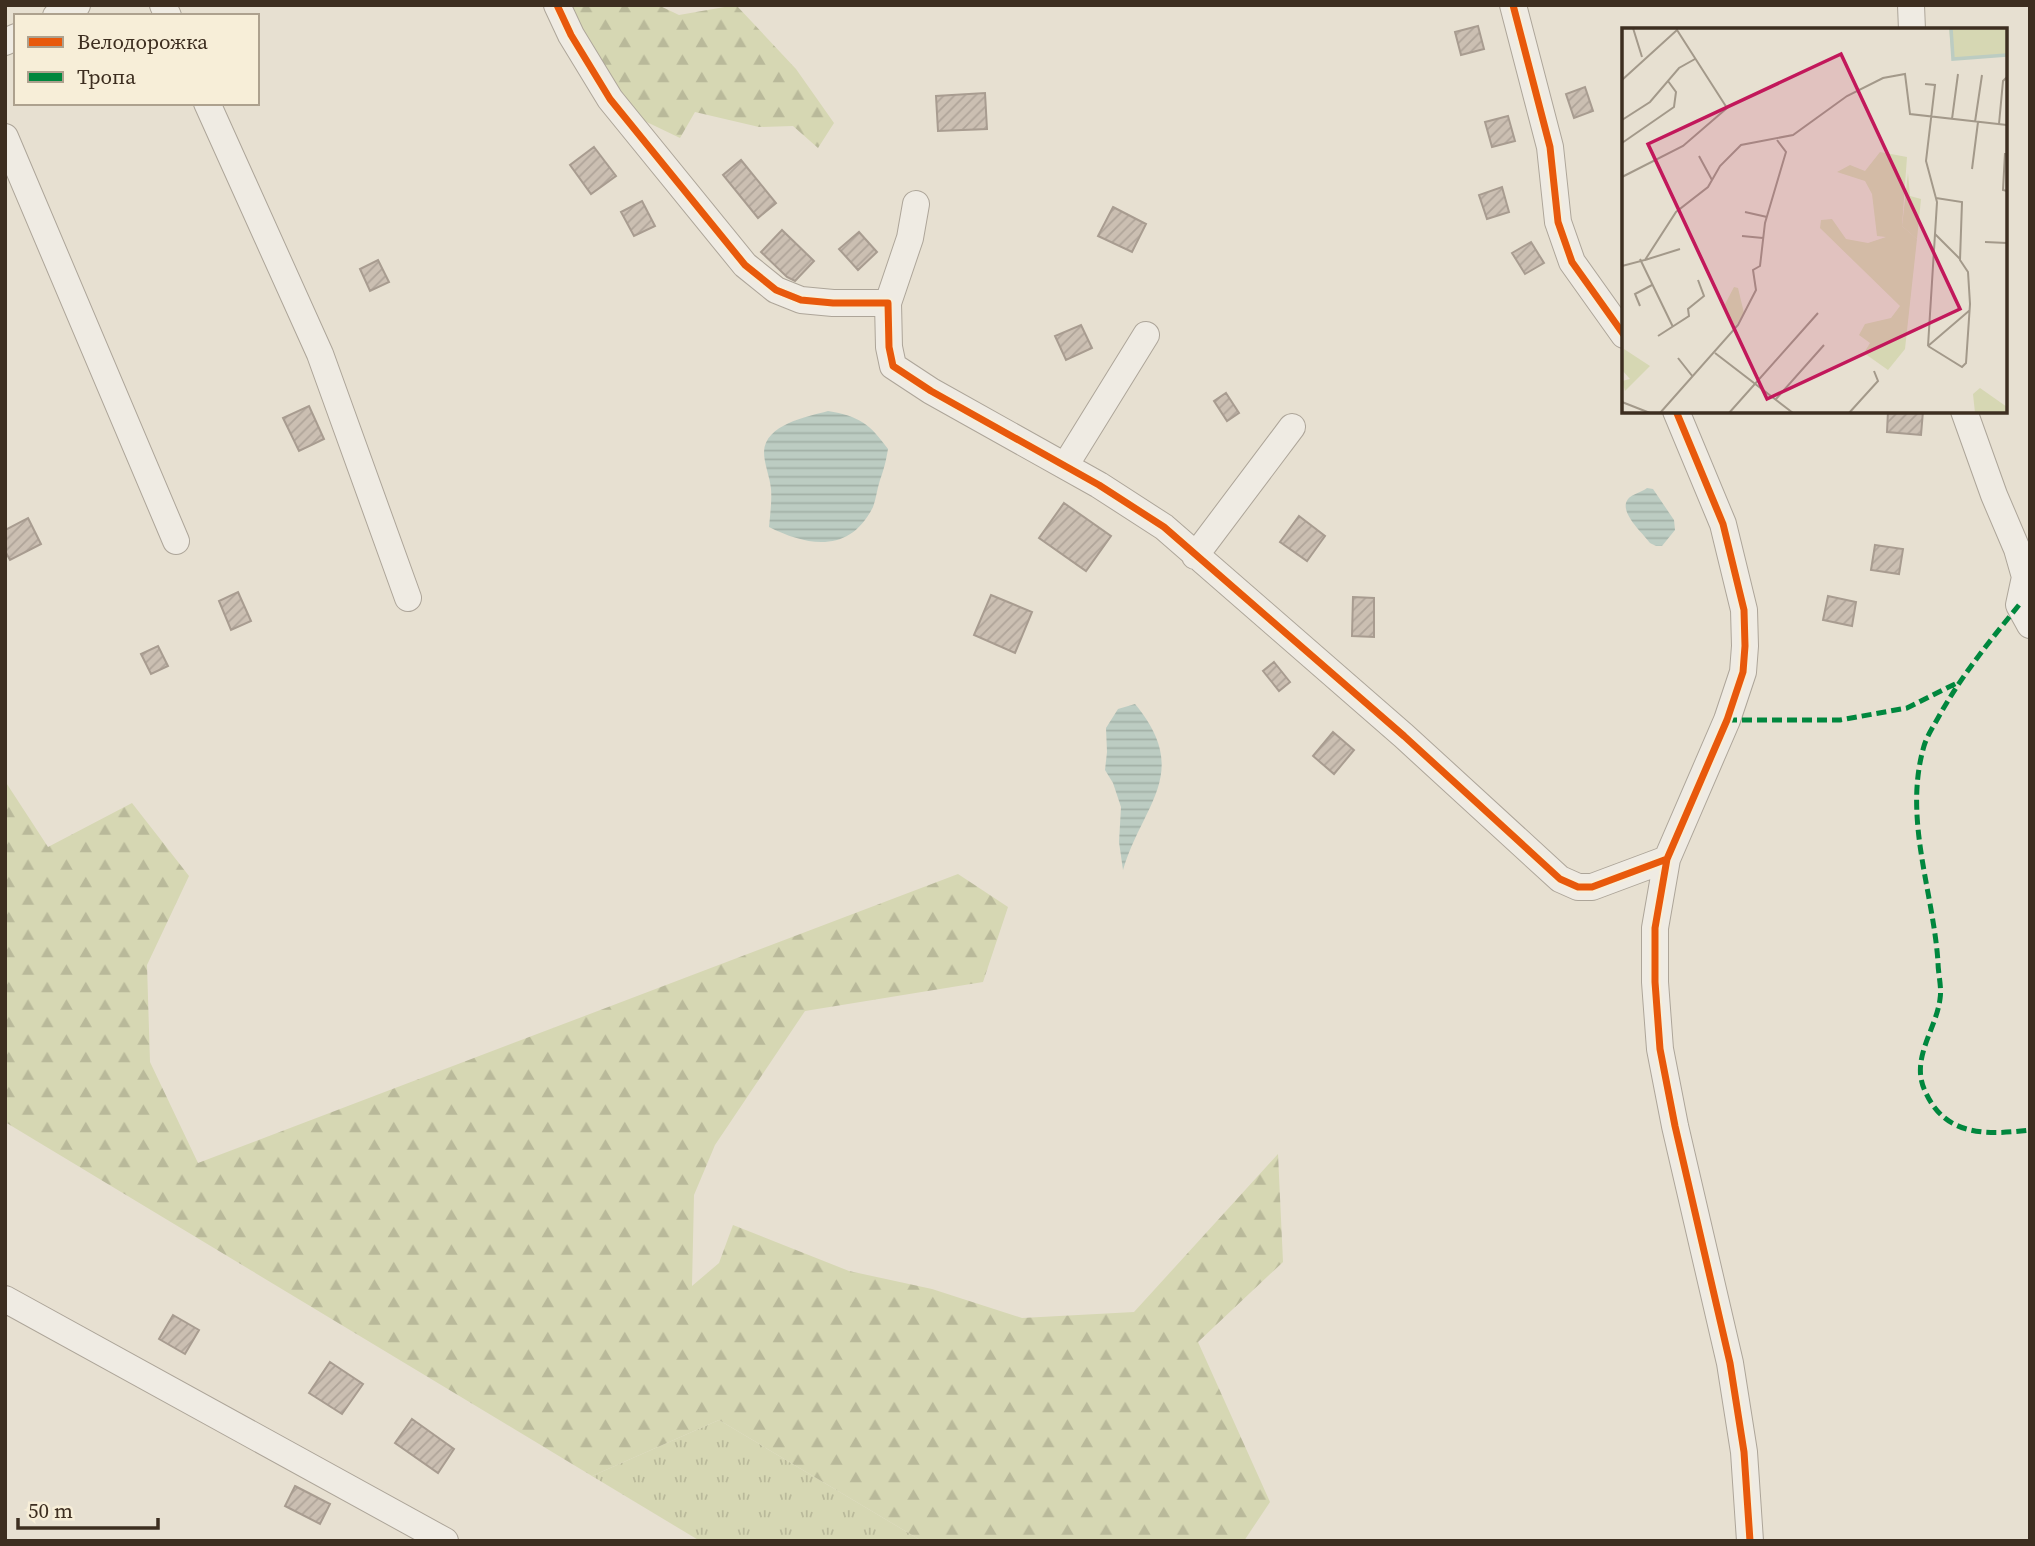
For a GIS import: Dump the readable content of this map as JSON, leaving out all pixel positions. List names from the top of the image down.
{
  "legend": ["Велодорожка", "Тропа"],
  "scale_bar": "50 m"
}
